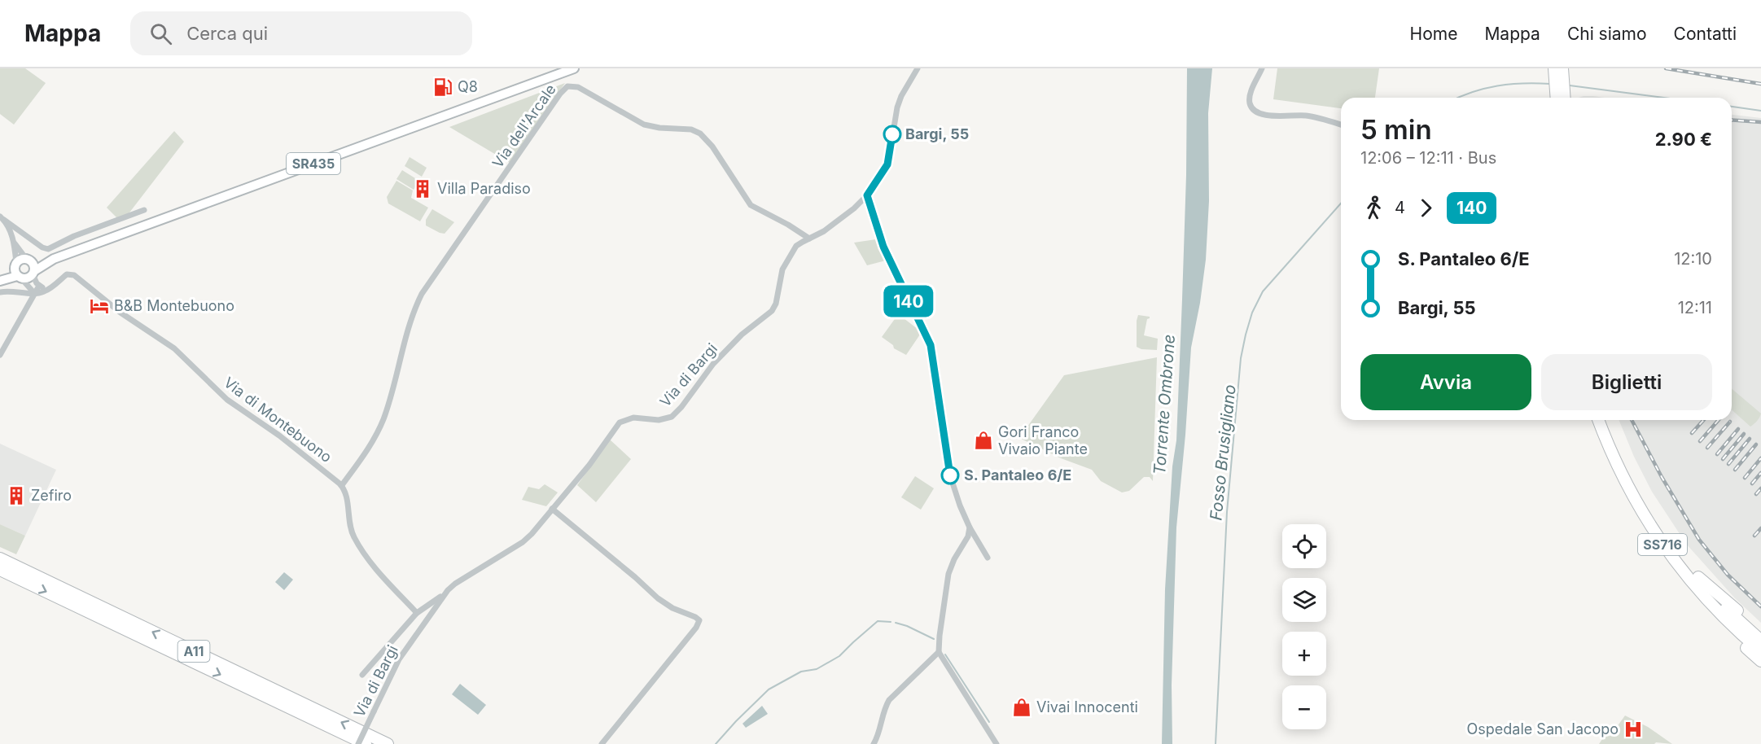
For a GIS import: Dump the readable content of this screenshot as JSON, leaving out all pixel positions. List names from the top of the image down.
{
  "streets": {
    "highway": ["SS716", "A11"],
    "main road": ["SR435"],
    "street": ["Via dell'Arcale", "Via di Bargi", "Via di Montebuono"]
  },
  "crossings": [
    ["Via dell'Arcale", "Via di Bargi"],
    ["Via dell'Arcale", "Via di Montebuono"]
  ],
  "water": ["Torrente Ombrone", "Fosso Brusigliano"],
  "places": {
    "fuel station": ["Q8"],
    "other": ["Bargi, 55", "S. Pantaleo 6/E"],
    "building": ["Villa Paradiso", "Zefiro"],
    "hotel": ["B&B Montebuono"],
    "shop": ["Gori Franco Vivaio Piante", "Vivai Innocenti"],
    "hospital": ["Ospedale San Jacopo"]
  },
  "lines": ["bus line 140"],
  "page": {
    "header": "Mappa",
    "search": "Cerca qui",
    "nav": [
      "Home",
      "Mappa",
      "Chi siamo",
      "Contatti"
    ],
    "on_map": "140",
    "heading": ["5 min", "12:06 – 12:11 · Bus", "2.90 €"],
    "legs": ["4", "140"],
    "list": [
      {
        "name": "S. Pantaleo 6/E",
        "value": "12:10"
      },
      {
        "name": "Bargi, 55",
        "value": "12:11"
      }
    ],
    "buttons": ["Avvia", "Biglietti"],
    "map_buttons": ["+", "−"]
  }
}
